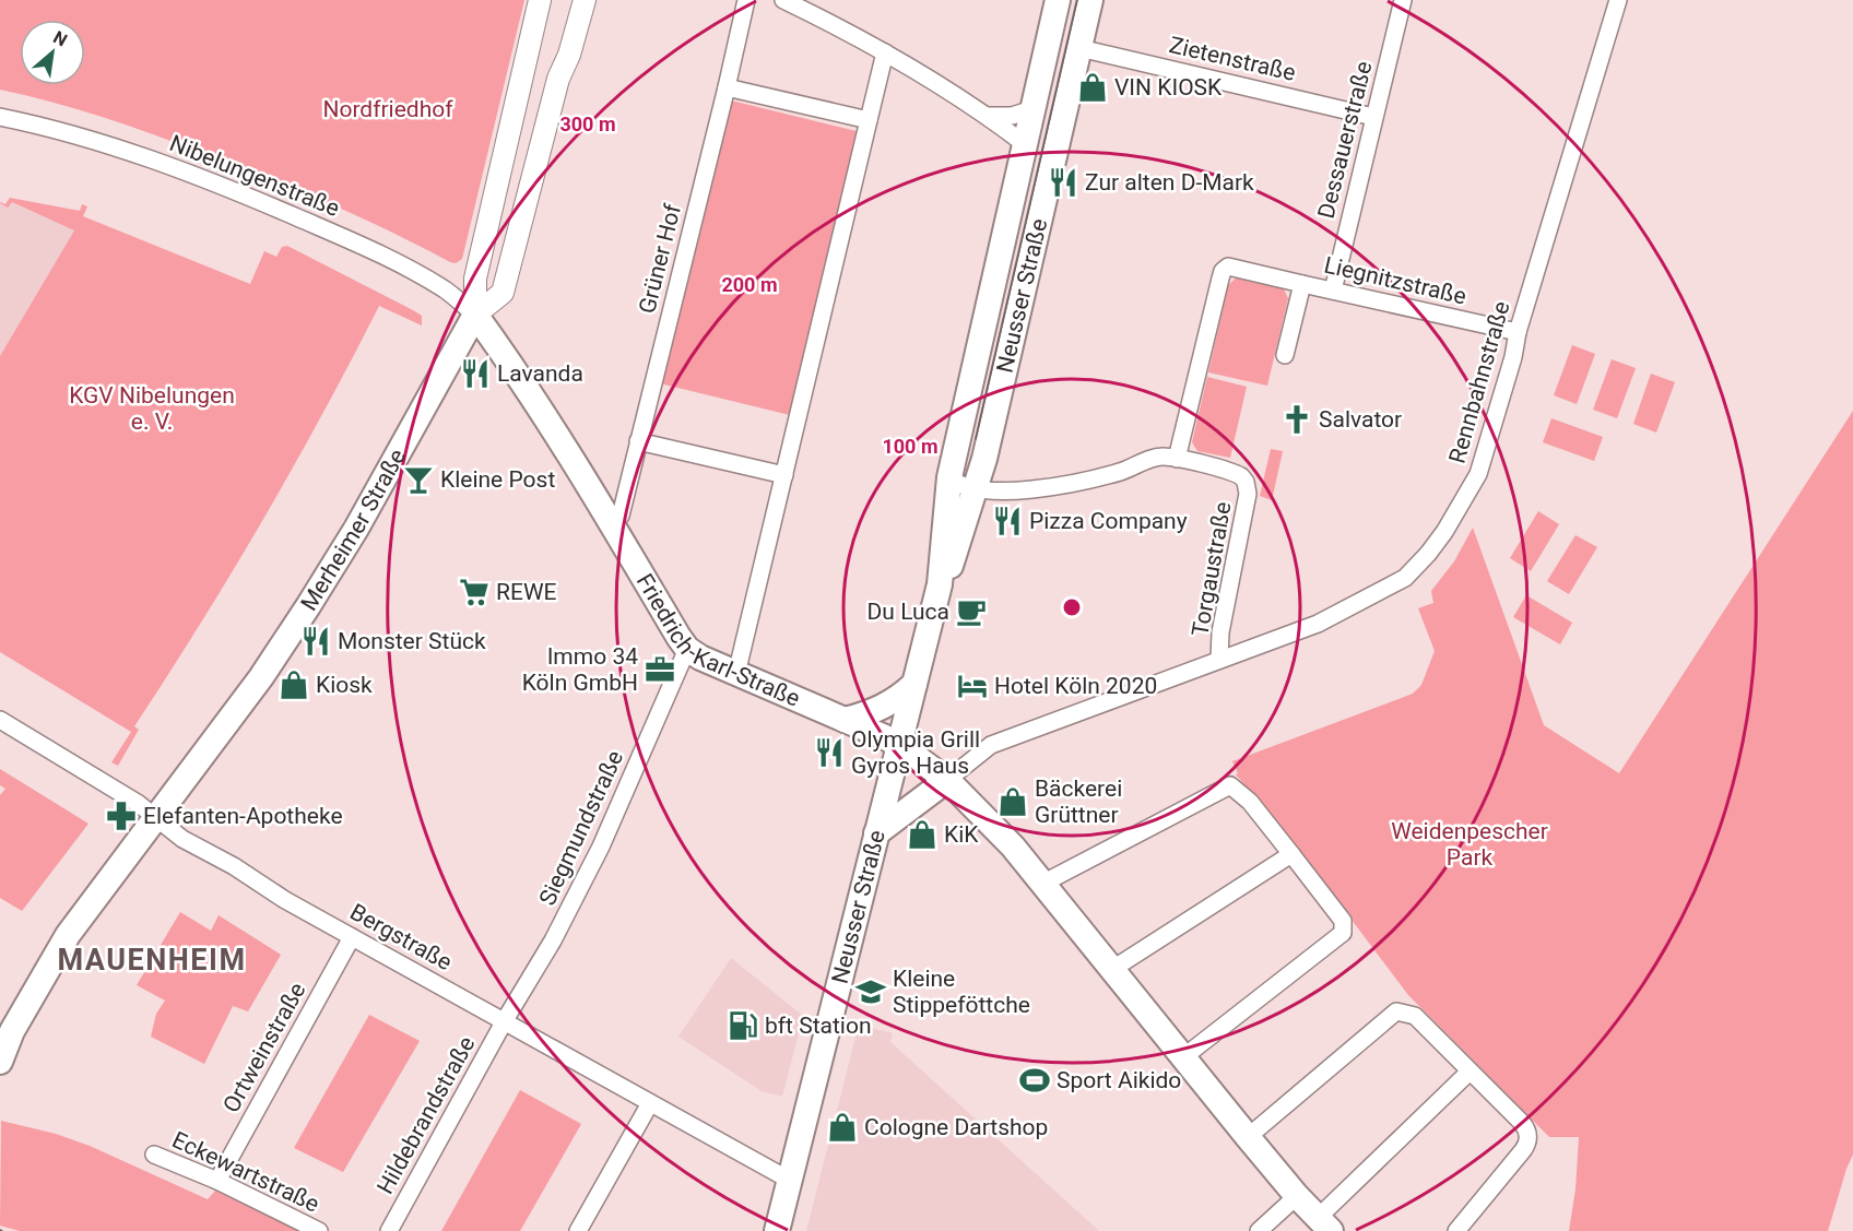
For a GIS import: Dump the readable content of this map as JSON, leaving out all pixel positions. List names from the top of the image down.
{
  "streets": {
    "main road": ["Neusser Straße", "Merheimer Straße", "Friedrich-Karl-Straße"],
    "street": [
      "Zietenstraße",
      "Dessauerstraße",
      "Nibelungenstraße",
      "Grüner Hof",
      "Liegnitzstraße",
      "Rennbahnstraße",
      "Torgaustraße",
      "Siegmundstraße",
      "Bergstraße",
      "Ortweinstraße",
      "Hildebrandstraße",
      "Eckewartstraße"
    ]
  },
  "crossings": [
    ["Zietenstraße", "Dessauerstraße"],
    ["Zietenstraße", "Neusser Straße"],
    ["Dessauerstraße", "Liegnitzstraße"],
    ["Nibelungenstraße", "Merheimer Straße"],
    ["Nibelungenstraße", "Friedrich-Karl-Straße"],
    ["Grüner Hof", "Friedrich-Karl-Straße"],
    ["Liegnitzstraße", "Rennbahnstraße"],
    ["Liegnitzstraße", "Torgaustraße"],
    ["Neusser Straße", "Friedrich-Karl-Straße"],
    ["Neusser Straße", "Bergstraße"],
    ["Rennbahnstraße", "Torgaustraße"],
    ["Rennbahnstraße", "Friedrich-Karl-Straße"],
    ["Merheimer Straße", "Friedrich-Karl-Straße"],
    ["Merheimer Straße", "Bergstraße"],
    ["Friedrich-Karl-Straße", "Siegmundstraße"],
    ["Siegmundstraße", "Bergstraße"],
    ["Siegmundstraße", "Hildebrandstraße"],
    ["Bergstraße", "Ortweinstraße"],
    ["Bergstraße", "Hildebrandstraße"],
    ["Ortweinstraße", "Eckewartstraße"]
  ],
  "districts": ["MAUENHEIM"],
  "parks": ["Nordfriedhof", "KGV Nibelungen e. V.", "Weidenpescher Park"],
  "places": {
    "shop": [
      "VIN KIOSK",
      "Kiosk",
      "Bäckerei Grüttner",
      "KiK",
      "Cologne Dartshop"
    ],
    "restaurant": [
      "Zur alten D-Mark",
      "Lavanda",
      "Pizza Company",
      "Monster Stück",
      "Olympia Grill Gyros Haus"
    ],
    "church": ["Salvator"],
    "bar": ["Kleine Post"],
    "supermarket": ["REWE"],
    "cafe": ["Du Luca"],
    "office": ["Immo 34 Köln GmbH"],
    "hotel": ["Hotel Köln 2020"],
    "pharmacy": ["Elefanten-Apotheke"],
    "school or university": ["Kleine Stippeföttche"],
    "fuel station": ["bft Station"],
    "sports": ["Sport Aikido"]
  },
  "north": "top right",
  "rings": ["300 m", "200 m", "100 m"]
}
